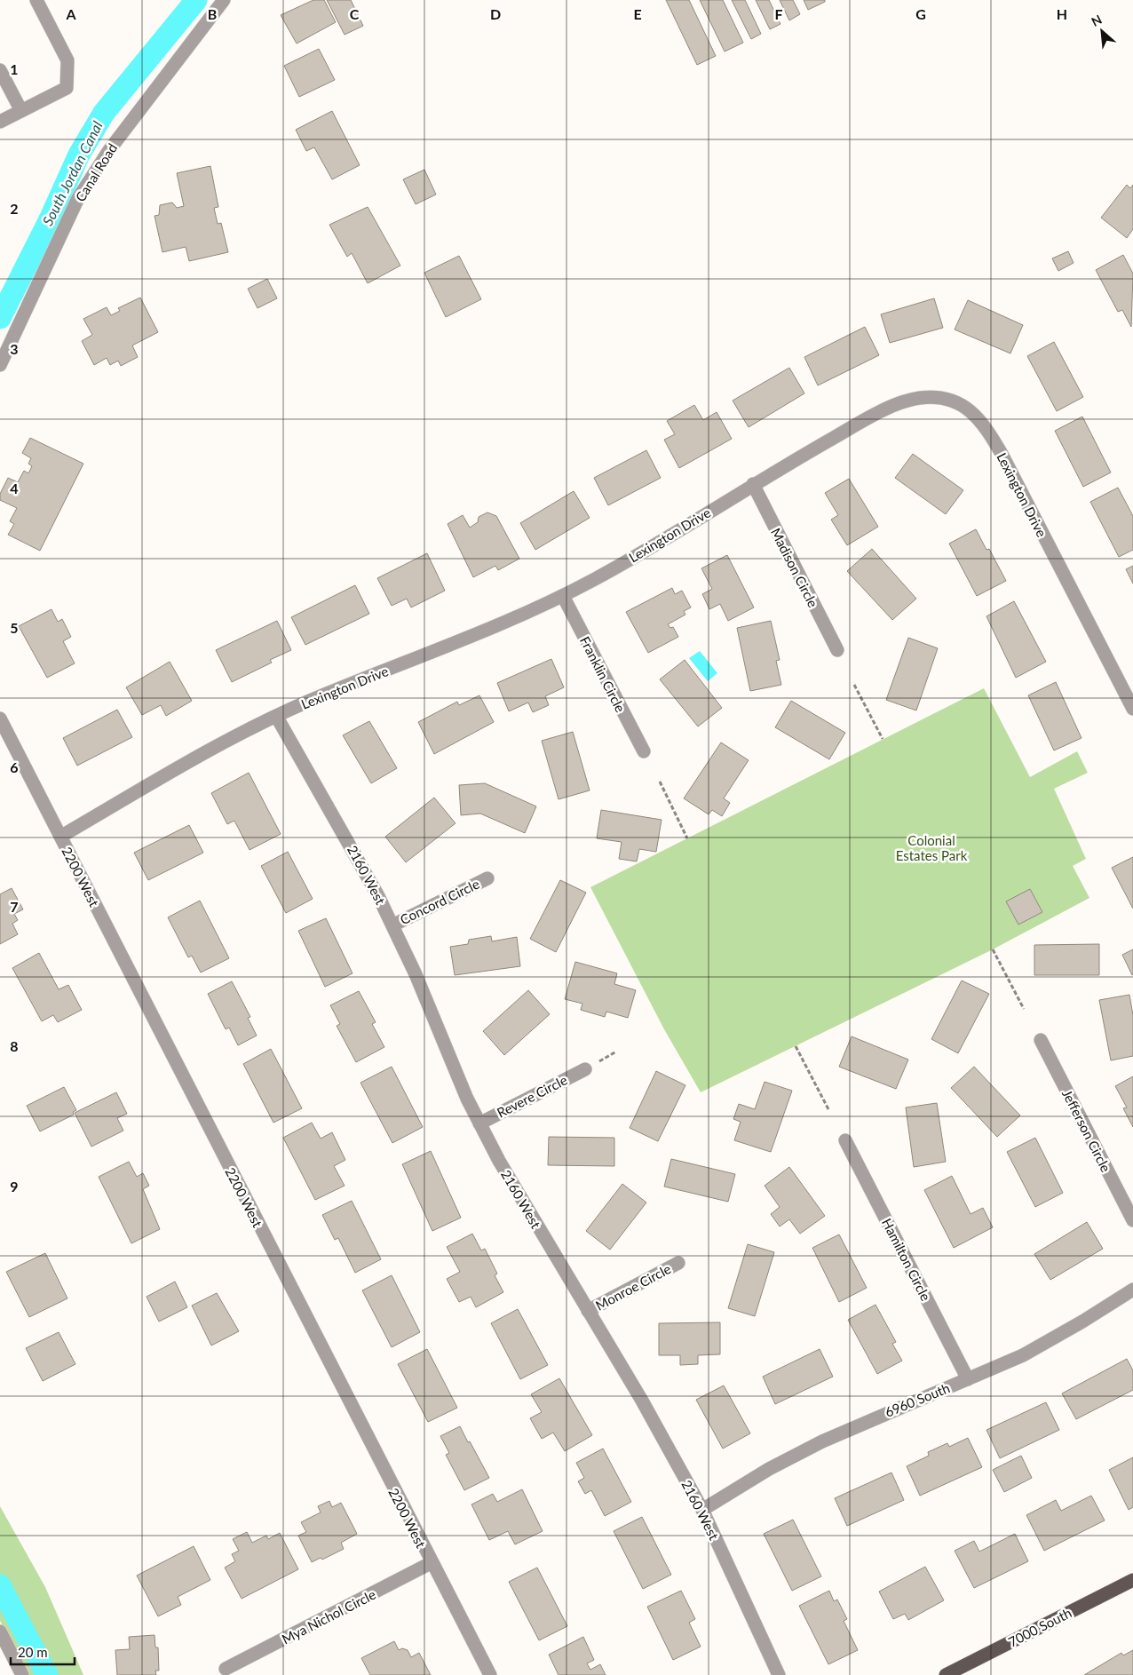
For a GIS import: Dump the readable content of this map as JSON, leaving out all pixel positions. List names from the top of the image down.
{
  "streets": {
    "main road": ["7000 South"],
    "street": [
      "Canal Road",
      "Lexington Drive",
      "Madison Circle",
      "Franklin Circle",
      "2160 West",
      "2200 West",
      "Concord Circle",
      "Revere Circle",
      "Jefferson Circle",
      "Hamilton Circle",
      "Monroe Circle",
      "6960 South",
      "Mya Nichol Circle"
    ]
  },
  "crossings": [
    ["Lexington Drive", "Madison Circle"],
    ["Lexington Drive", "Franklin Circle"],
    ["Lexington Drive", "2160 West"],
    ["Lexington Drive", "2200 West"],
    ["2160 West", "Concord Circle"],
    ["2160 West", "Revere Circle"],
    ["2160 West", "Monroe Circle"],
    ["2160 West", "6960 South"],
    ["2200 West", "Mya Nichol Circle"],
    ["Hamilton Circle", "6960 South"]
  ],
  "water": ["South Jordan Canal"],
  "parks": ["Colonial Estates Park"],
  "scale_bar": "20 m",
  "north": "top left",
  "grid": {
    "columns": [
      "A",
      "B",
      "C",
      "D",
      "E",
      "F",
      "G",
      "H"
    ],
    "rows": [
      "1",
      "2",
      "3",
      "4",
      "5",
      "6",
      "7",
      "8",
      "9"
    ]
  }
}
